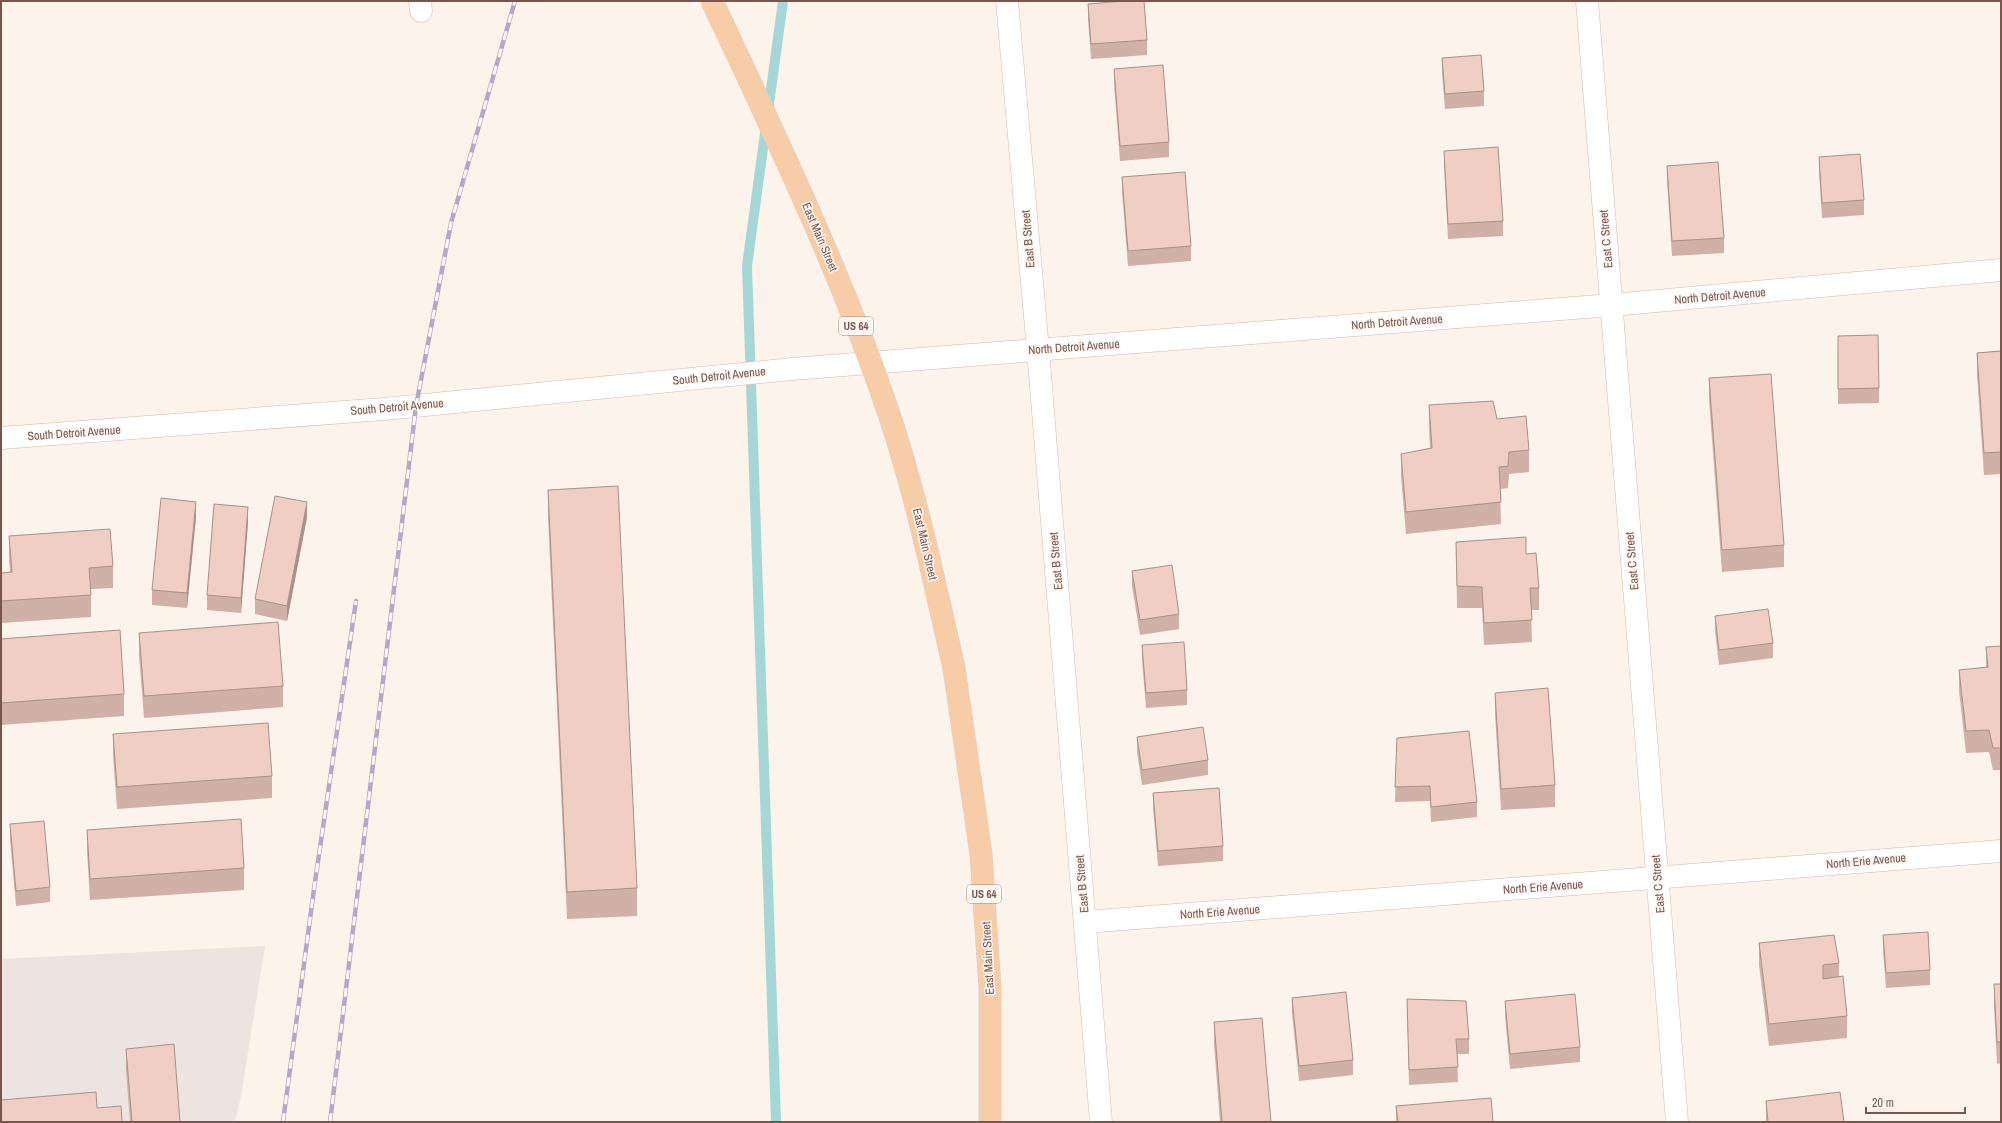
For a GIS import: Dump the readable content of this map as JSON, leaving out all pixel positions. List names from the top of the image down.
{
  "streets": {
    "main road": ["East Main Street", "US 64"],
    "street": [
      "East B Street",
      "East C Street",
      "North Detroit Avenue",
      "South Detroit Avenue",
      "North Erie Avenue"
    ]
  },
  "crossings": [
    ["East B Street", "North Detroit Avenue"],
    ["East B Street", "North Erie Avenue"],
    ["East C Street", "North Detroit Avenue"],
    ["East C Street", "North Erie Avenue"],
    ["North Detroit Avenue", "South Detroit Avenue"]
  ],
  "scale_bar": "20 m"
}
